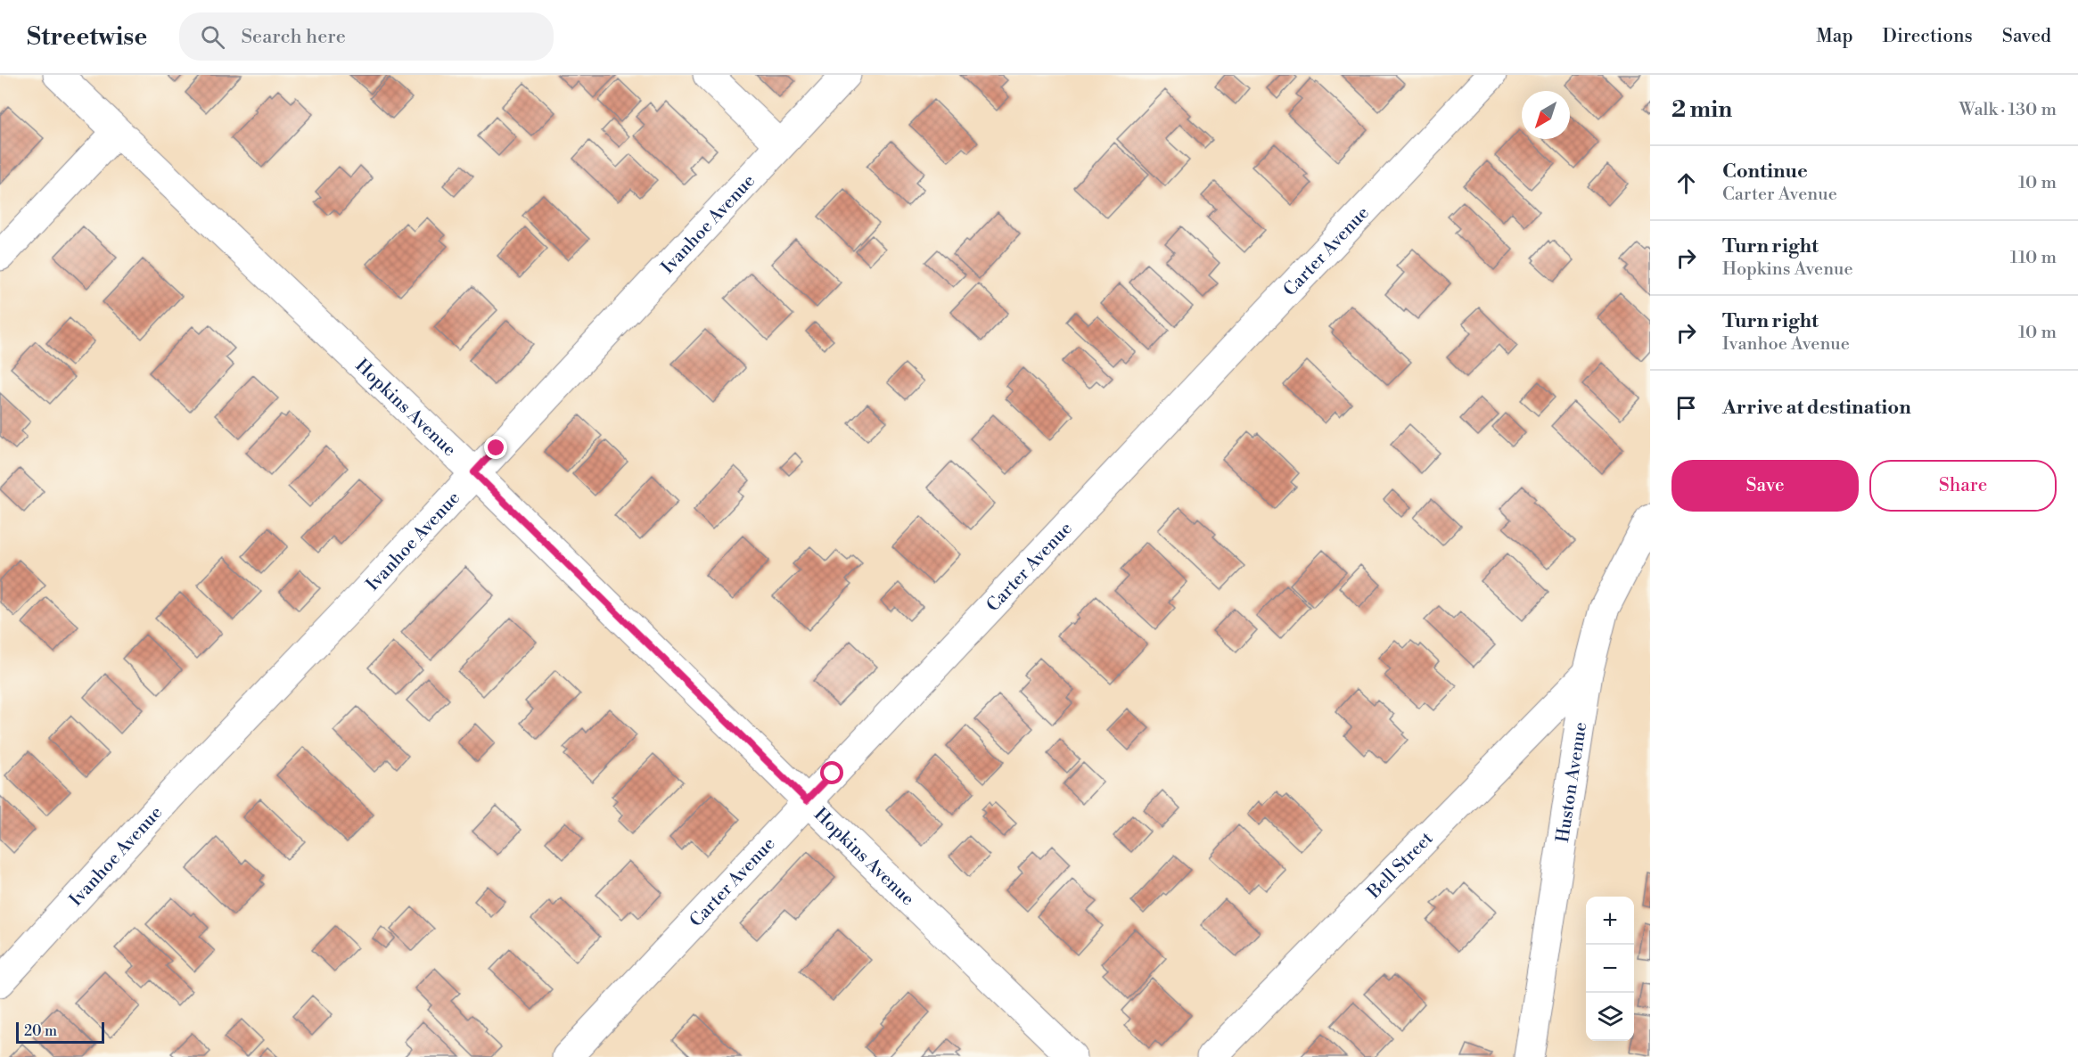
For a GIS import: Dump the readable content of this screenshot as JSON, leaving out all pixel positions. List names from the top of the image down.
{
  "streets": {
    "street": [
      "Ivanhoe Avenue",
      "Carter Avenue",
      "Hopkins Avenue",
      "Huston Avenue",
      "Bell Street"
    ]
  },
  "crossings": [
    ["Ivanhoe Avenue", "Hopkins Avenue"],
    ["Carter Avenue", "Hopkins Avenue"],
    ["Huston Avenue", "Bell Street"]
  ],
  "scale_bar": "20 m",
  "north": "bottom left",
  "page": {
    "header": "Streetwise",
    "search": "Search here",
    "nav": ["Map", "Directions", "Saved"],
    "heading": ["2 min", "Walk · 130 m"],
    "list": [
      ["Continue", "Carter Avenue", "10 m"],
      ["Turn right", "Hopkins Avenue", "110 m"],
      ["Turn right", "Ivanhoe Avenue", "10 m"],
      "Arrive at destination"
    ],
    "buttons": ["Save", "Share"],
    "map_buttons": ["+", "−"],
    "scale": "20 m"
  }
}
